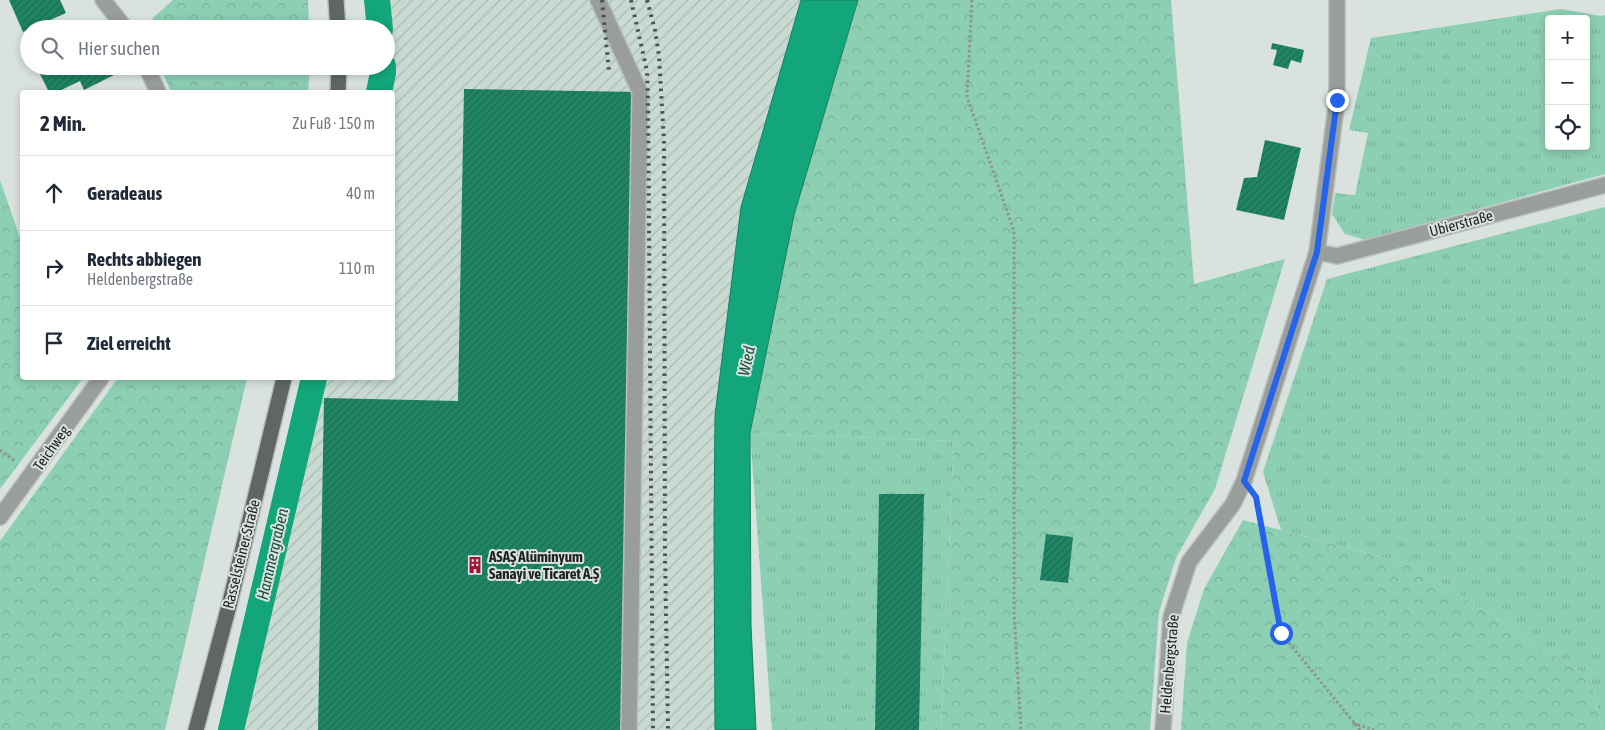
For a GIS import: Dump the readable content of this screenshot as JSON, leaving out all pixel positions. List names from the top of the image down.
{
  "streets": {
    "main road": ["Rasselsteiner Straße"],
    "street": ["Ubierstraße", "Teichweg", "Heldenbergstraße"]
  },
  "crossings": [
    ["Ubierstraße", "Heldenbergstraße"]
  ],
  "water": ["Wied", "Hammergraben"],
  "places": {
    "building": ["ASAŞ Alüminyum Sanayi ve Ticaret A.Ş"]
  },
  "page": {
    "map_buttons": ["+", "−"],
    "search": "Hier suchen",
    "heading": ["2 Min.", "Zu Fuß · 150 m"],
    "list": [
      ["Geradeaus", "40 m"],
      ["Rechts abbiegen", "Heldenbergstraße", "110 m"],
      "Ziel erreicht"
    ]
  }
}
